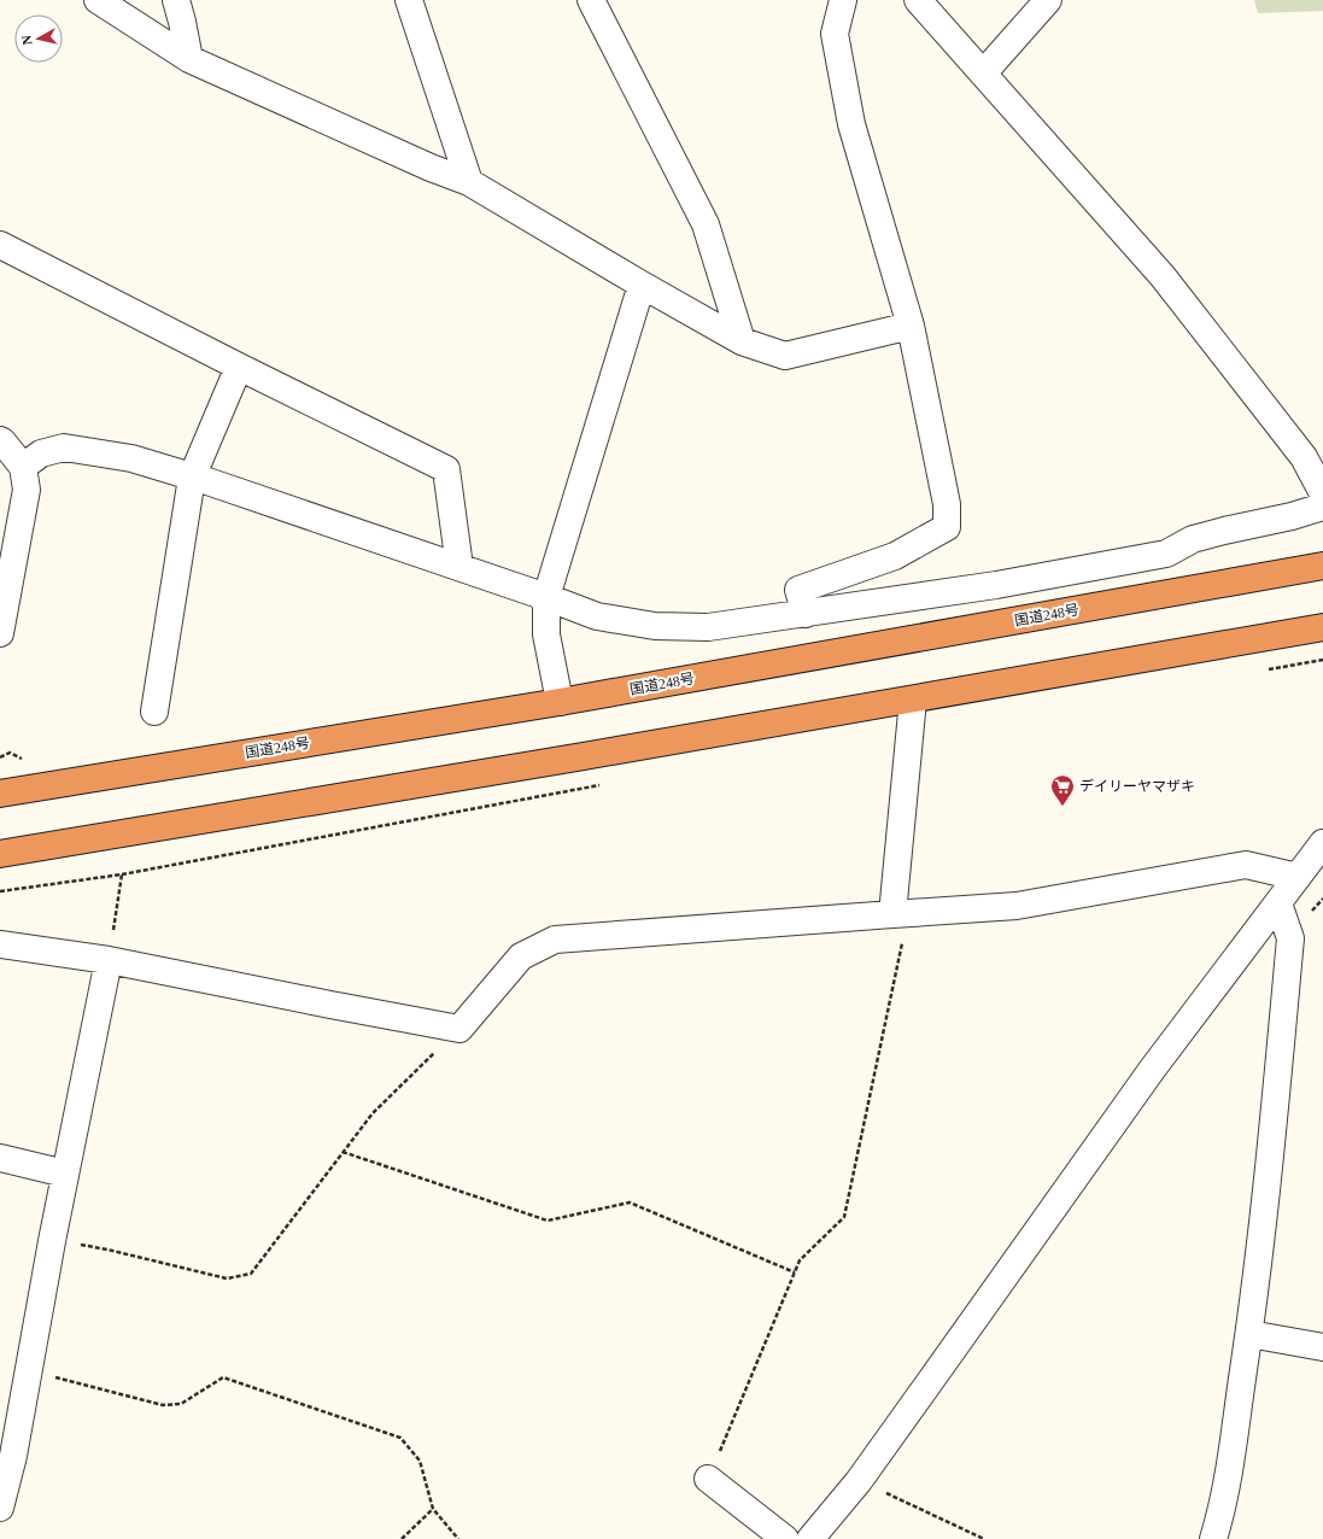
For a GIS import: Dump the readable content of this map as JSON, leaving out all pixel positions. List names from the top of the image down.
{
  "streets": {
    "highway": ["国道248号"]
  },
  "places": {
    "supermarket": ["デイリーヤマザキ"]
  },
  "north": "left"
}
